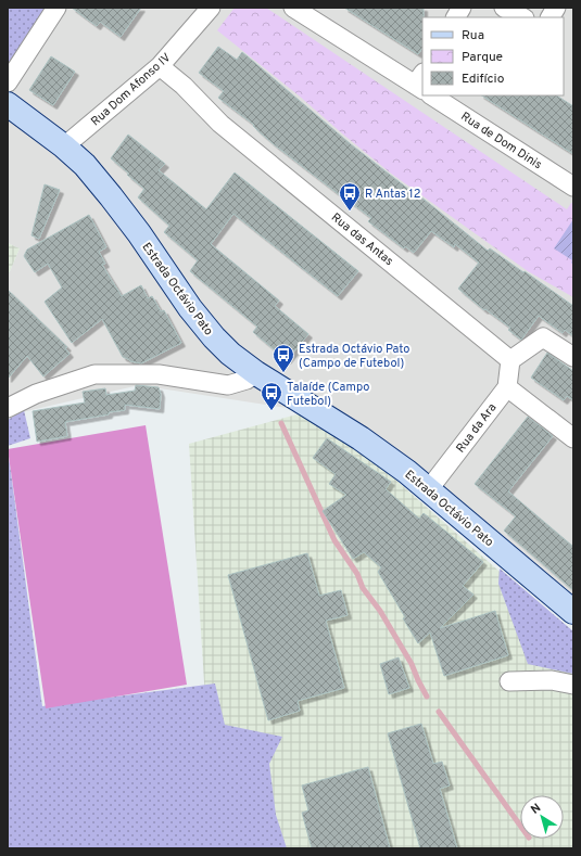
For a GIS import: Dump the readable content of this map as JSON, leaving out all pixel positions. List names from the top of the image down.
{
  "streets": {
    "street": [
      "Rua Dom Afonso IV",
      "Rua de Dom Dinis",
      "Rua das Antas",
      "Estrada Octávio Pato",
      "Rua da Ara"
    ]
  },
  "crossings": [
    ["Rua Dom Afonso IV", "Rua das Antas"],
    ["Rua Dom Afonso IV", "Estrada Octávio Pato"],
    ["Estrada Octávio Pato", "Rua da Ara"]
  ],
  "places": {
    "bus stop": ["R Antas 12", "Estrada Octávio Pato (Campo de Futebol)", "Talaíde (Campo Futebol)"]
  },
  "legend": ["Rua", "Parque", "Edifício"],
  "north": "top left"
}
